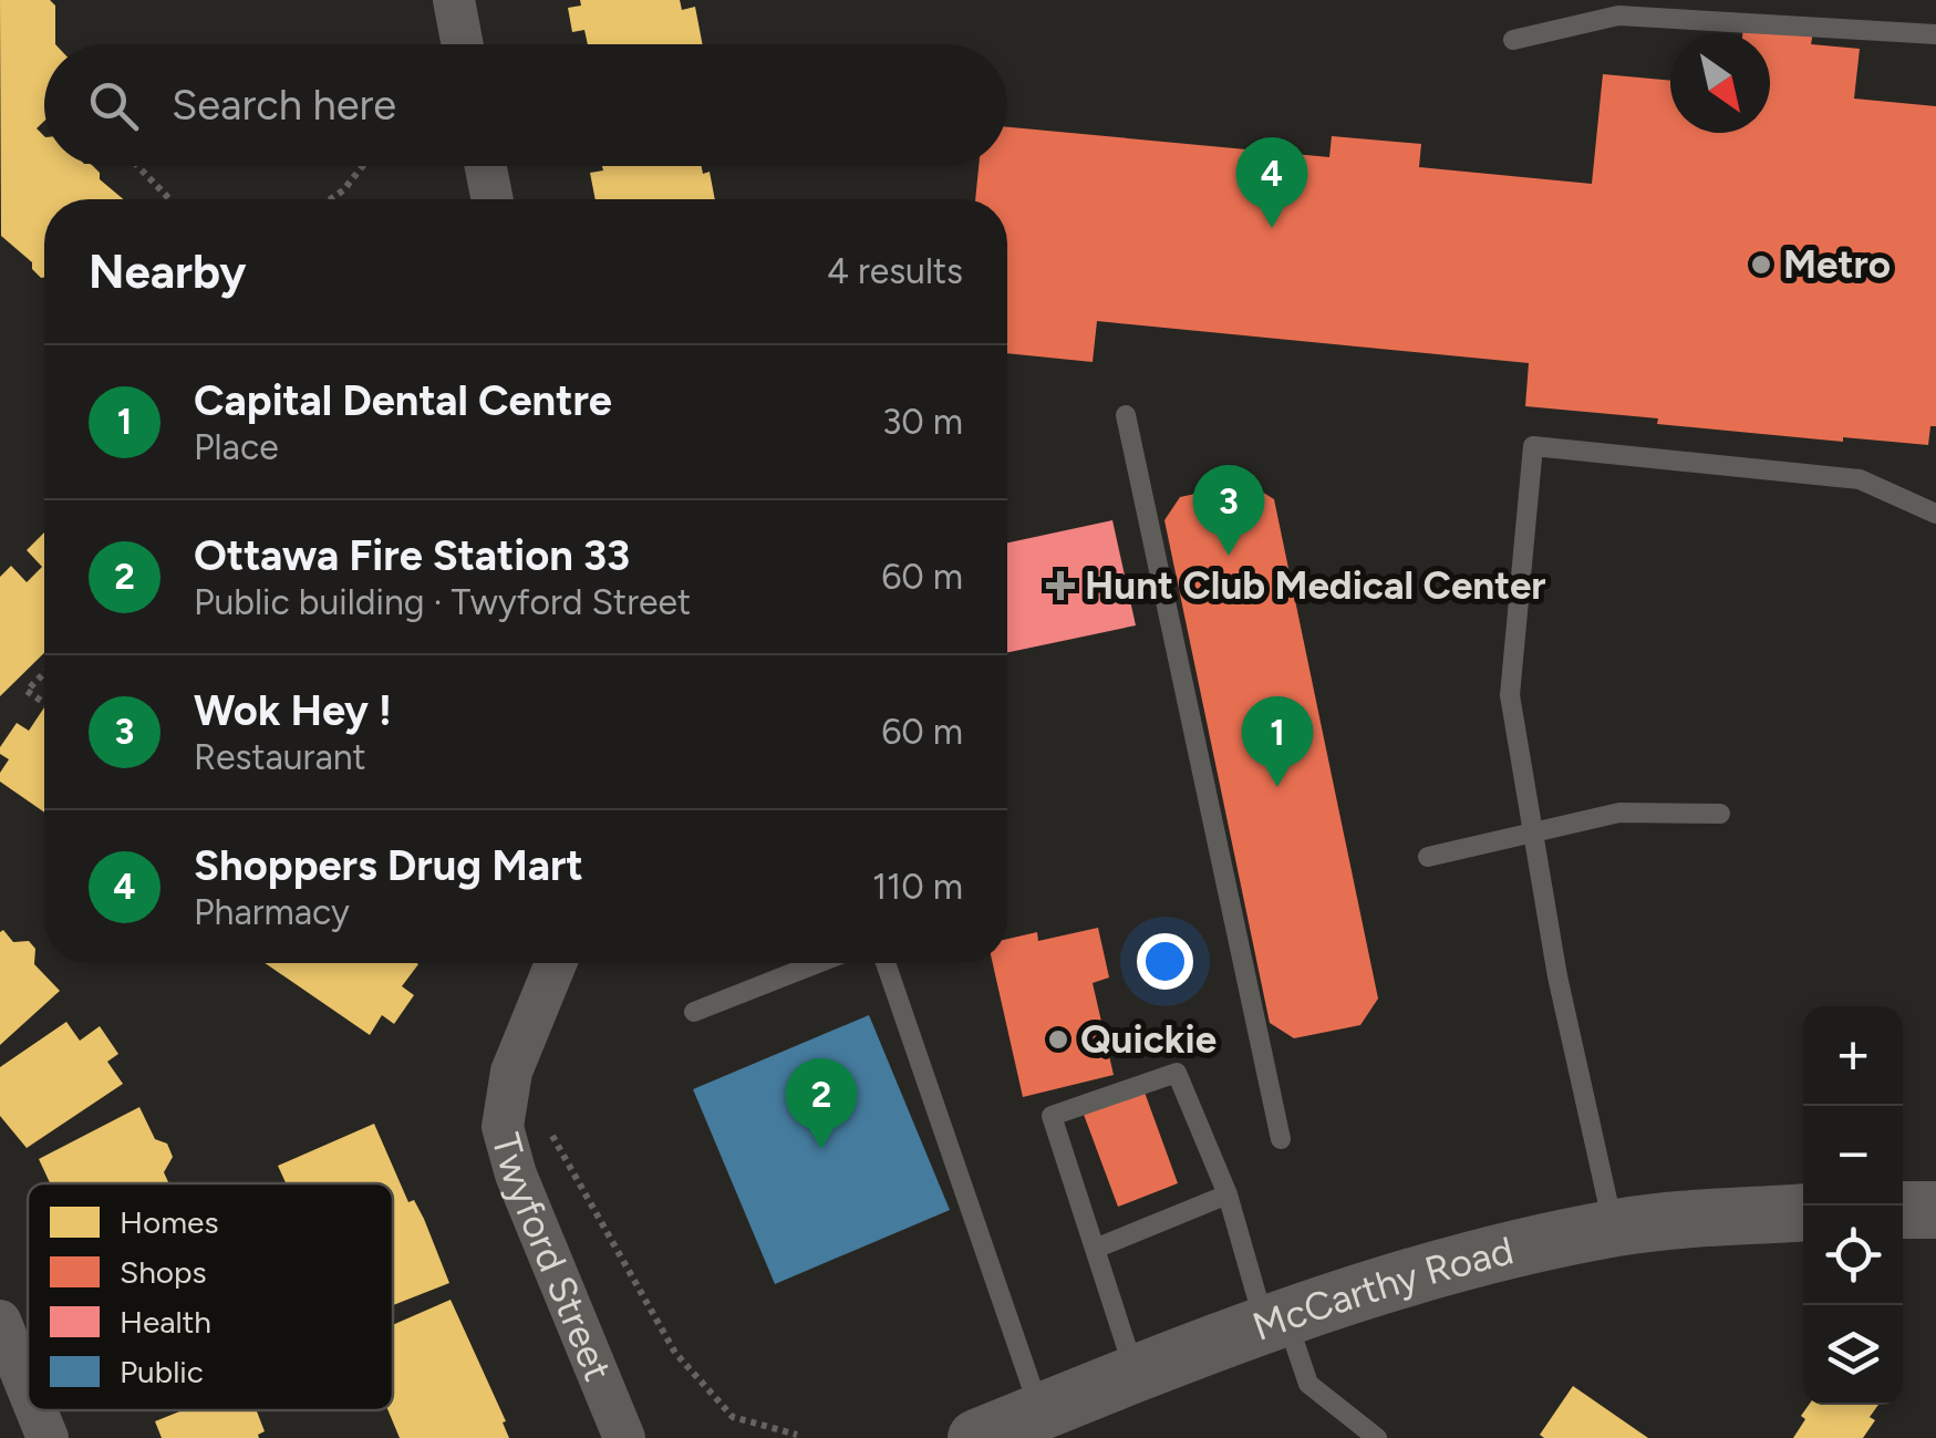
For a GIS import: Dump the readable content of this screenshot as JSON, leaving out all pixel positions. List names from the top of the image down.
{
  "streets": {
    "street": ["Twyford Street", "McCarthy Road"]
  },
  "places": {
    "other": ["Metro", "Quickie"],
    "health": ["Hunt Club Medical Center"]
  },
  "legend": [
    "Homes",
    "Shops",
    "Health",
    "Public"
  ],
  "north": "bottom right",
  "page": {
    "search": "Search here",
    "pins": [
      "4",
      "3",
      "1",
      "2"
    ],
    "heading": ["Nearby", "4 results"],
    "list": [
      {
        "mark": "1",
        "name": "Capital Dental Centre",
        "note": "Place",
        "value": "30 m"
      },
      {
        "mark": "2",
        "name": "Ottawa Fire Station 33",
        "note": "Public building · Twyford Street",
        "value": "60 m"
      },
      {
        "mark": "3",
        "name": "Wok Hey !",
        "note": "Restaurant",
        "value": "60 m"
      },
      {
        "mark": "4",
        "name": "Shoppers Drug Mart",
        "note": "Pharmacy",
        "value": "110 m"
      }
    ],
    "map_buttons": ["+", "−"]
  }
}
